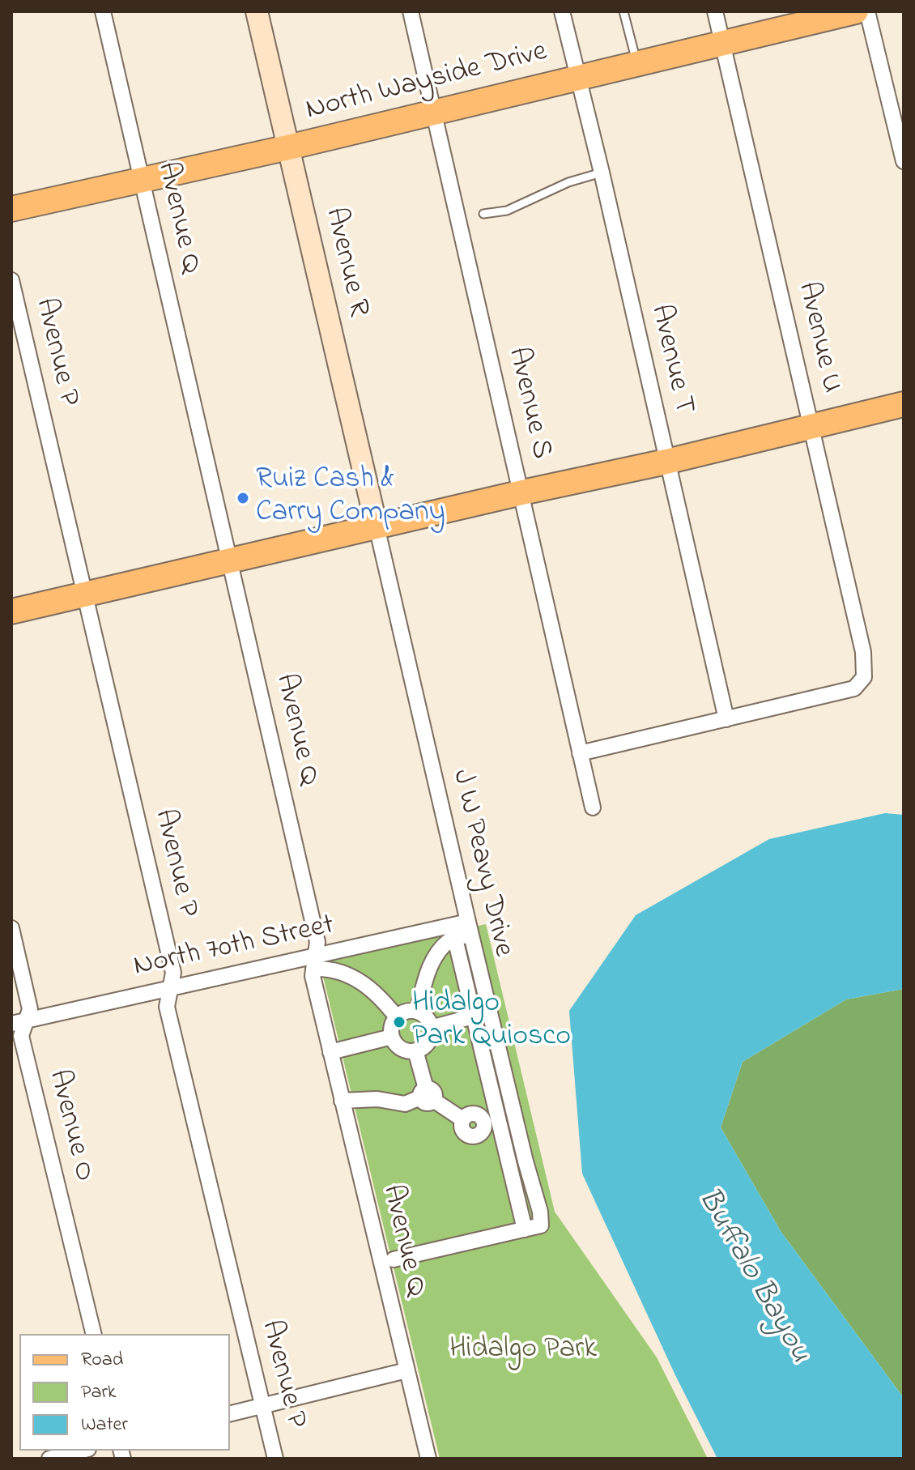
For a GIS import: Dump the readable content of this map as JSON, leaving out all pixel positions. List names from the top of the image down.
{
  "streets": {
    "main road": ["North Wayside Drive"],
    "street": [
      "Avenue Q",
      "Avenue R",
      "Avenue U",
      "Avenue P",
      "Avenue T",
      "Avenue S",
      "J W Peavy Drive",
      "North 70th Street",
      "Avenue O"
    ]
  },
  "crossings": [
    ["North Wayside Drive", "Avenue Q"],
    ["North Wayside Drive", "Avenue R"],
    ["North Wayside Drive", "Avenue U"],
    ["North Wayside Drive", "Avenue T"],
    ["North Wayside Drive", "Avenue S"],
    ["Avenue Q", "North 70th Street"],
    ["Avenue R", "J W Peavy Drive"],
    ["Avenue U", "Avenue T"],
    ["Avenue P", "North 70th Street"],
    ["J W Peavy Drive", "North 70th Street"],
    ["North 70th Street", "Avenue O"]
  ],
  "water": ["Buffalo Bayou"],
  "parks": ["Hidalgo Park"],
  "places": ["Ruiz Cash & Carry Company", "Hidalgo Park Quiosco"],
  "legend": ["Road", "Park", "Water"]
}
